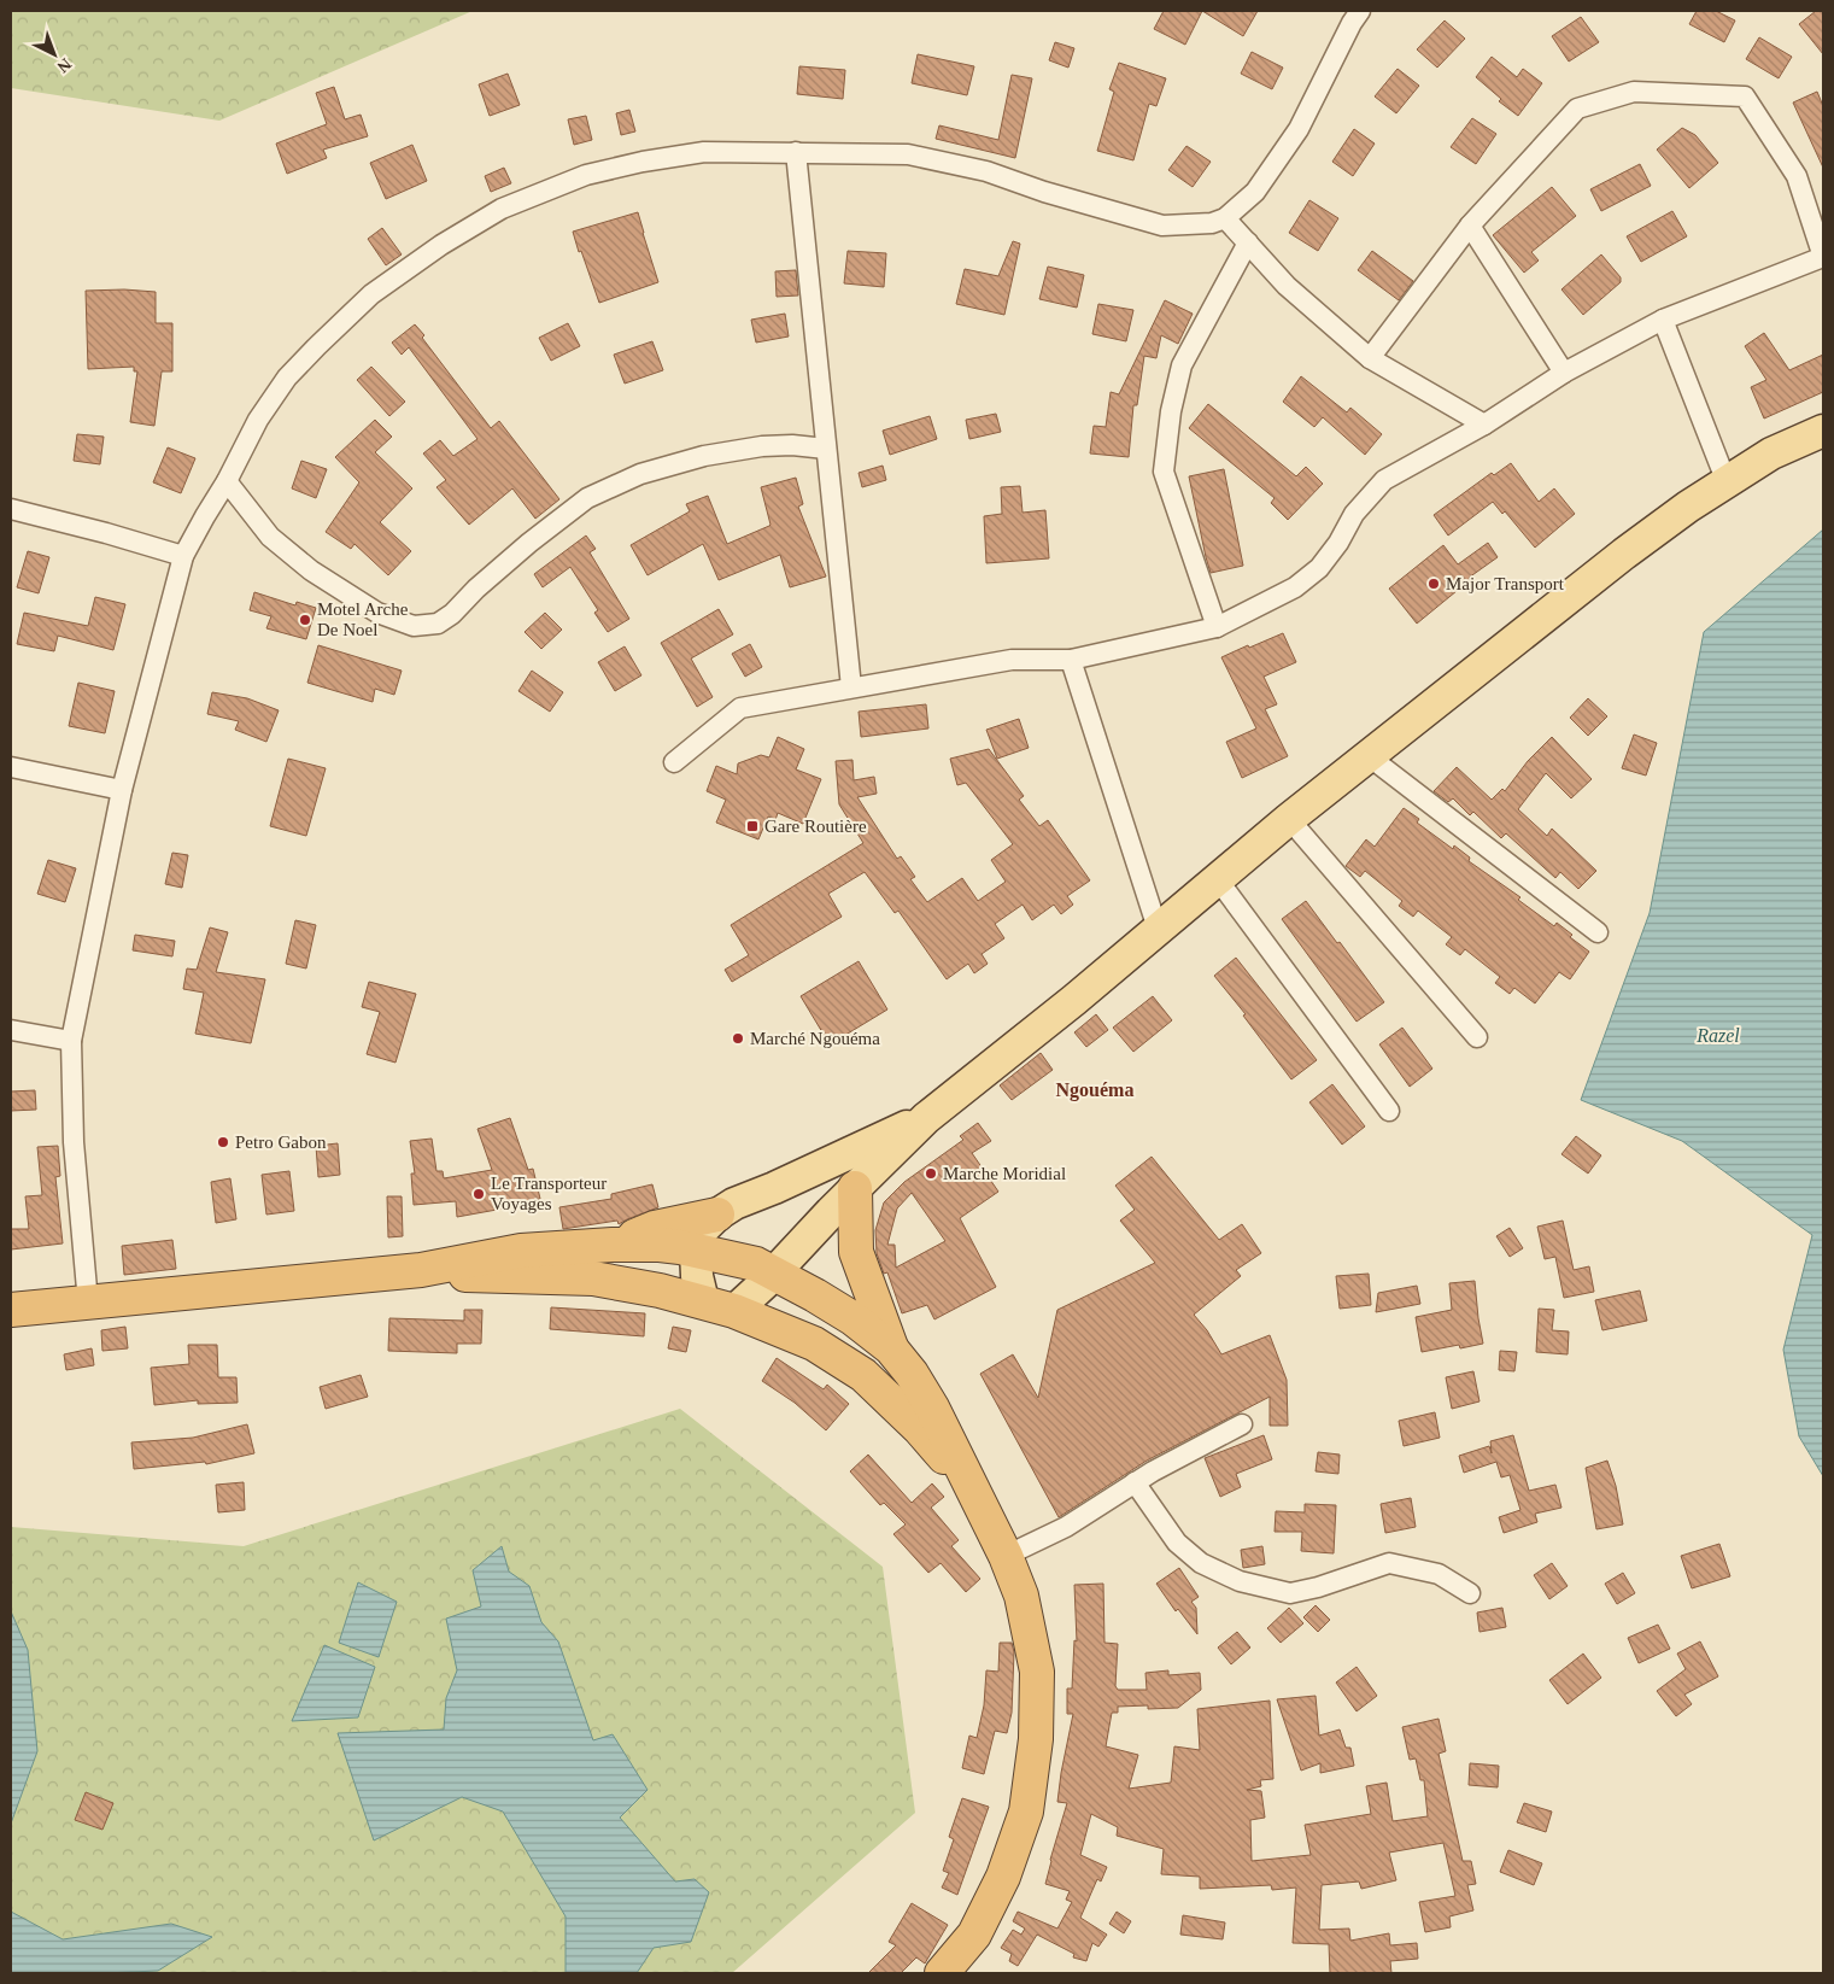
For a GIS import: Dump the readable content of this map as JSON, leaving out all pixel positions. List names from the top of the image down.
{
  "districts": ["Ngouéma"],
  "water": ["Razel"],
  "places": {
    "other": [
      "Major Transport",
      "Motel Arche De Noel",
      "Marché Ngouéma",
      "Petro Gabon",
      "Marche Moridial",
      "Le Transporteur Voyages"
    ],
    "transit": ["Gare Routière"]
  },
  "north": "bottom right"
}
